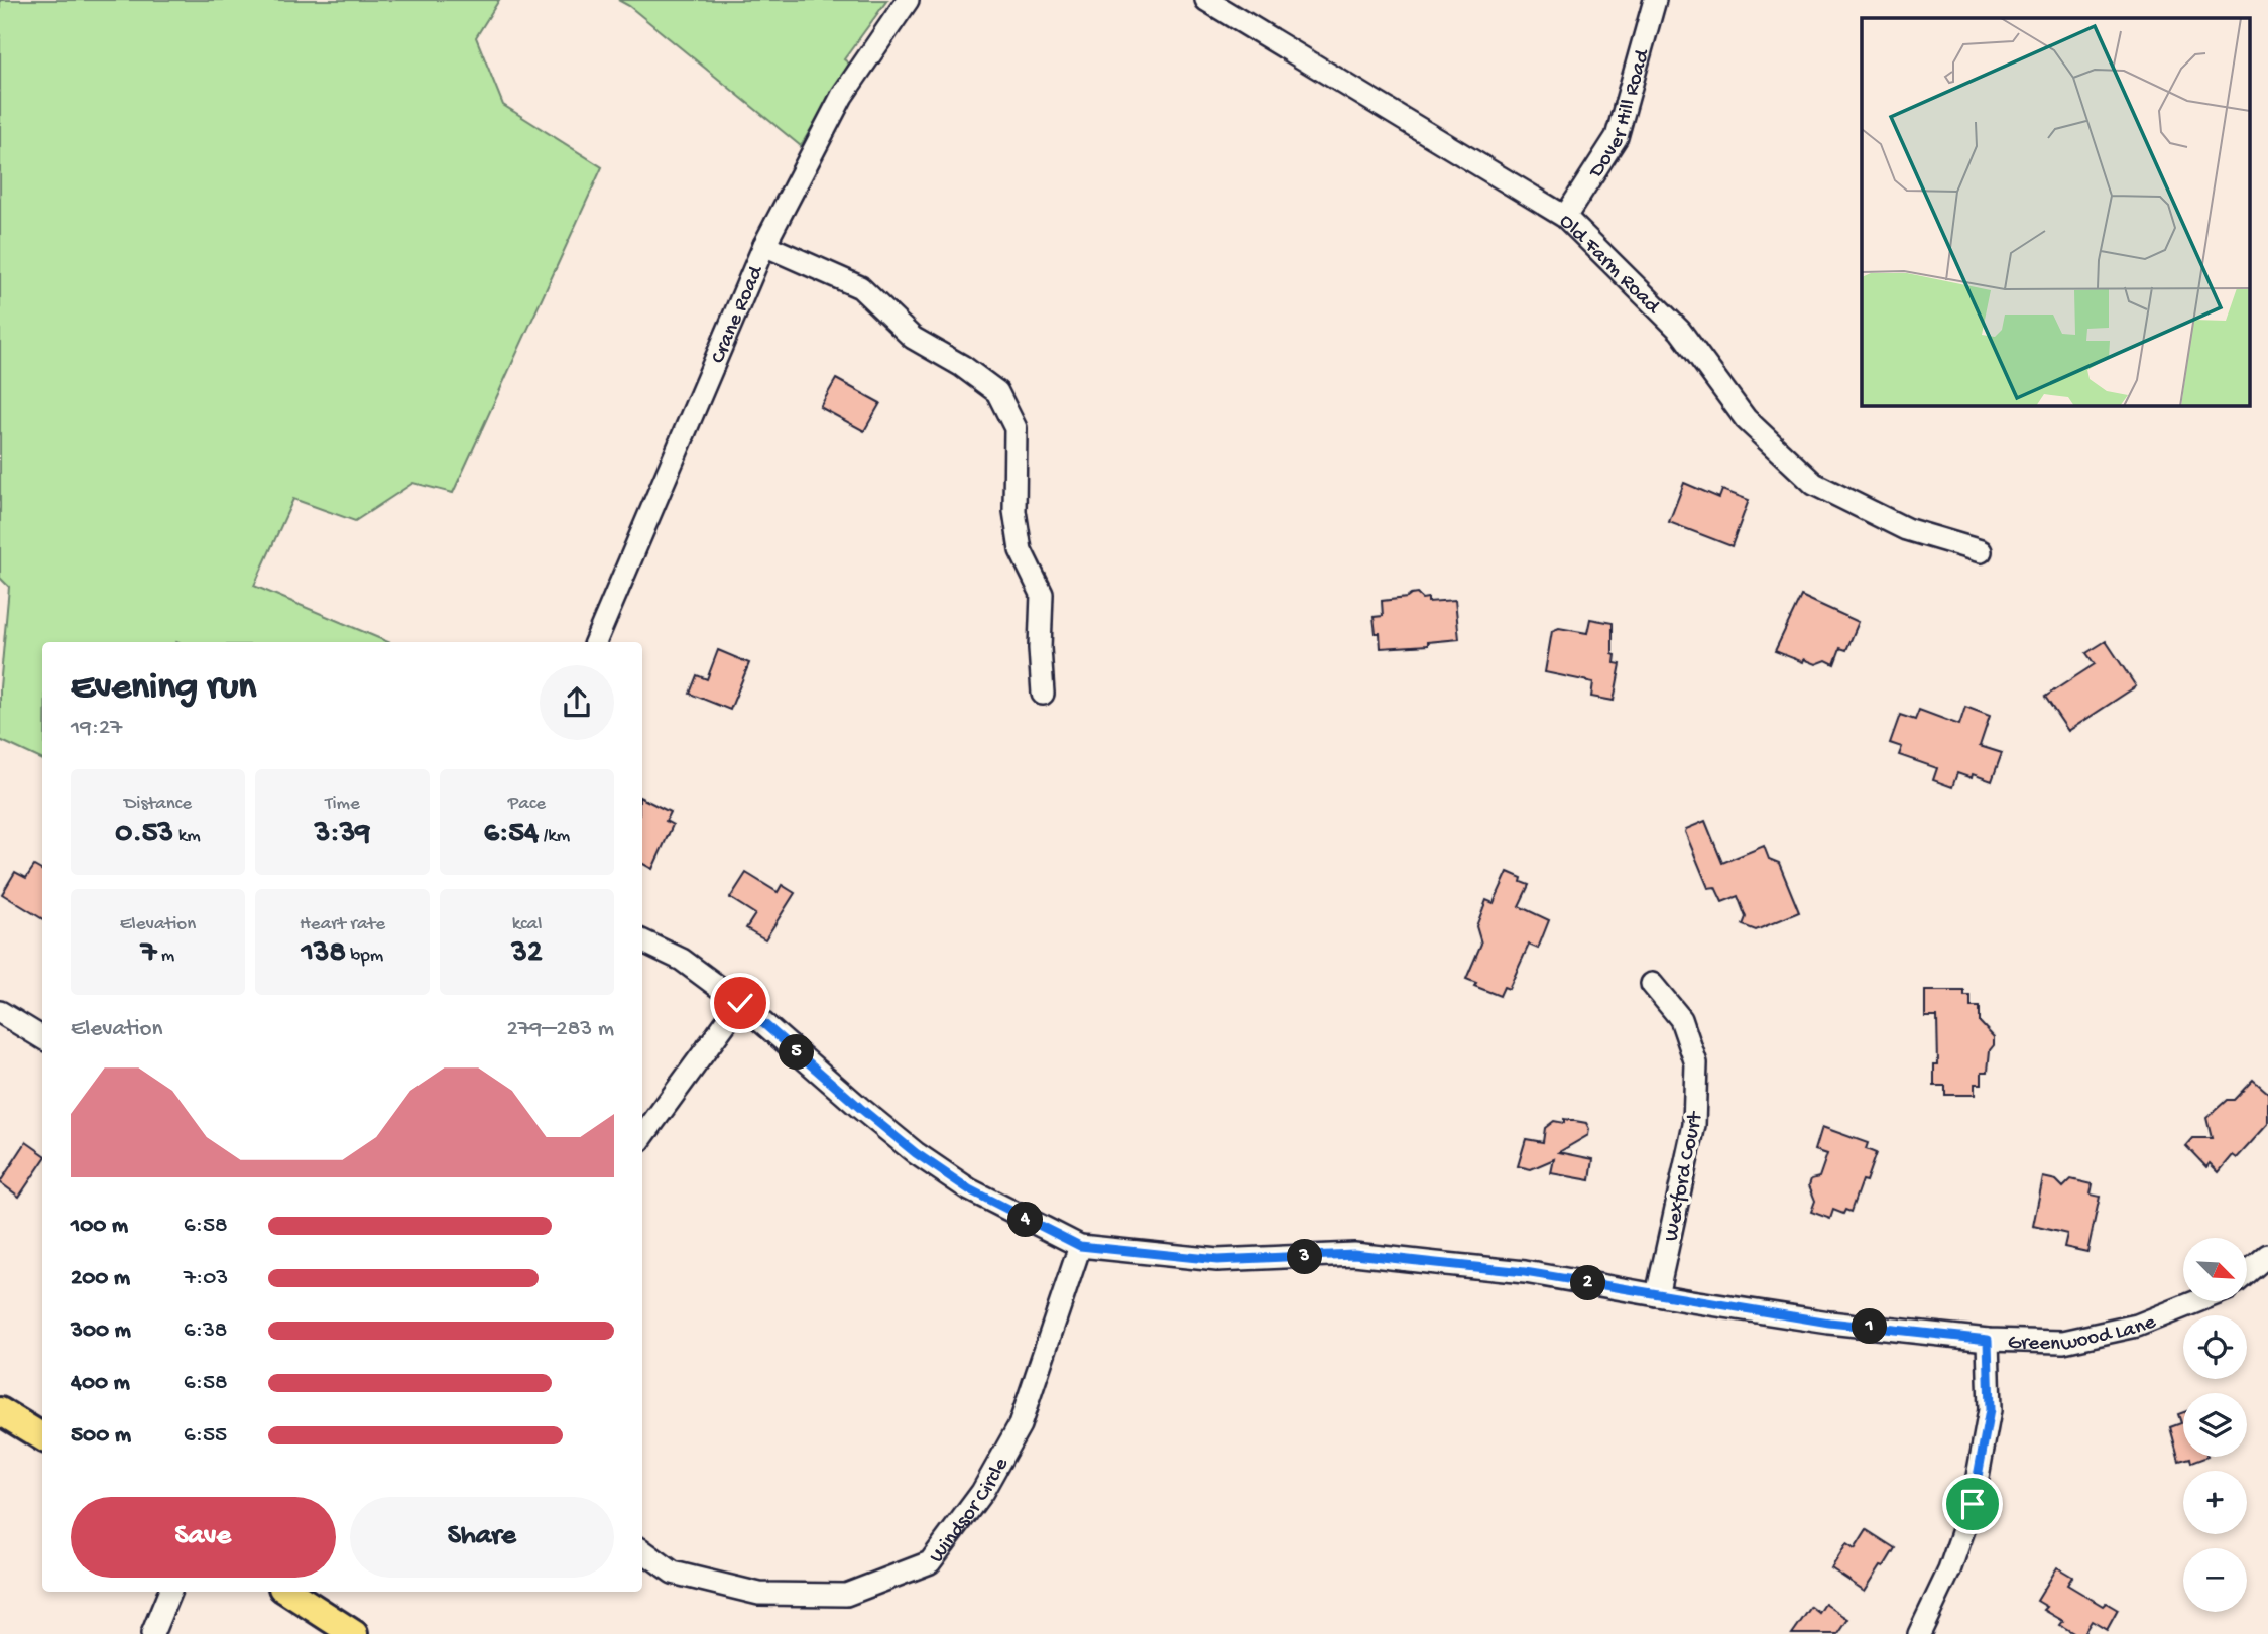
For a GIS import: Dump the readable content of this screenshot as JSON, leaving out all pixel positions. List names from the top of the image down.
{
  "streets": {
    "street": [
      "Dover Hill Road",
      "Old Farm Road",
      "Crane Road",
      "Wexford Court",
      "Greenwood Lane",
      "Windsor Circle"
    ]
  },
  "crossings": [
    ["Dover Hill Road", "Old Farm Road"],
    ["Wexford Court", "Greenwood Lane"],
    ["Greenwood Lane", "Windsor Circle"]
  ],
  "north": "bottom right",
  "page": {
    "heading": ["Evening run", "19:27"],
    "stats": [
      ["Distance", "0.53 km"],
      ["Time", "3:39"],
      ["Pace", "6:54 /km"],
      ["Elevation", "7 m"],
      ["Heart rate", "138 bpm"],
      ["kcal", "32"]
    ],
    "chart": ["Elevation", "279–283 m"],
    "pins": [
      "5",
      "4",
      "3",
      "2",
      "1"
    ],
    "list": [
      {
        "name": "100 m",
        "note": "6:58"
      },
      {
        "name": "200 m",
        "note": "7:03"
      },
      {
        "name": "300 m",
        "note": "6:38"
      },
      {
        "name": "400 m",
        "note": "6:58"
      },
      {
        "name": "500 m",
        "note": "6:55"
      }
    ],
    "map_buttons": ["+", "−"],
    "buttons": ["Save", "Share"]
  }
}
